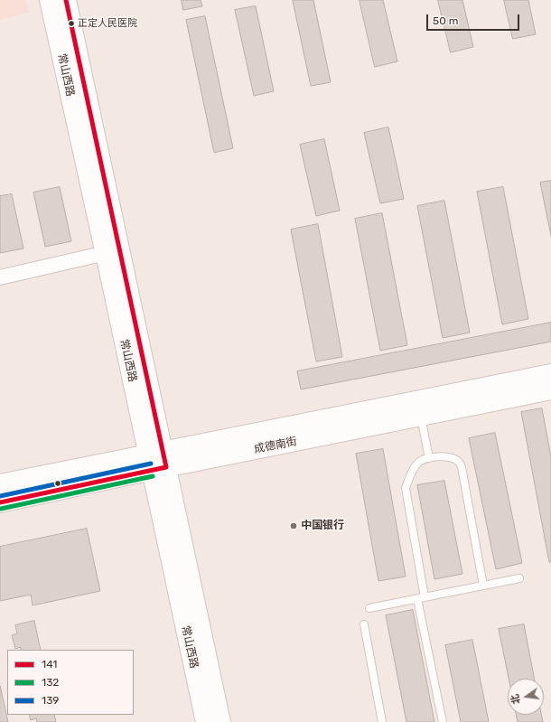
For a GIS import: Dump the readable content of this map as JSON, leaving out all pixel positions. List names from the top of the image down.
{
  "streets": {
    "main road": ["常山西路", "成德南街"]
  },
  "crossings": [
    ["常山西路", "成德南街"]
  ],
  "places": ["正定人民医院", "中国银行"],
  "lines": ["transit line 141", "transit line 139", "transit line 132"],
  "legend": ["141", "132", "139"],
  "scale_bar": "50 m",
  "north": "left"
}
